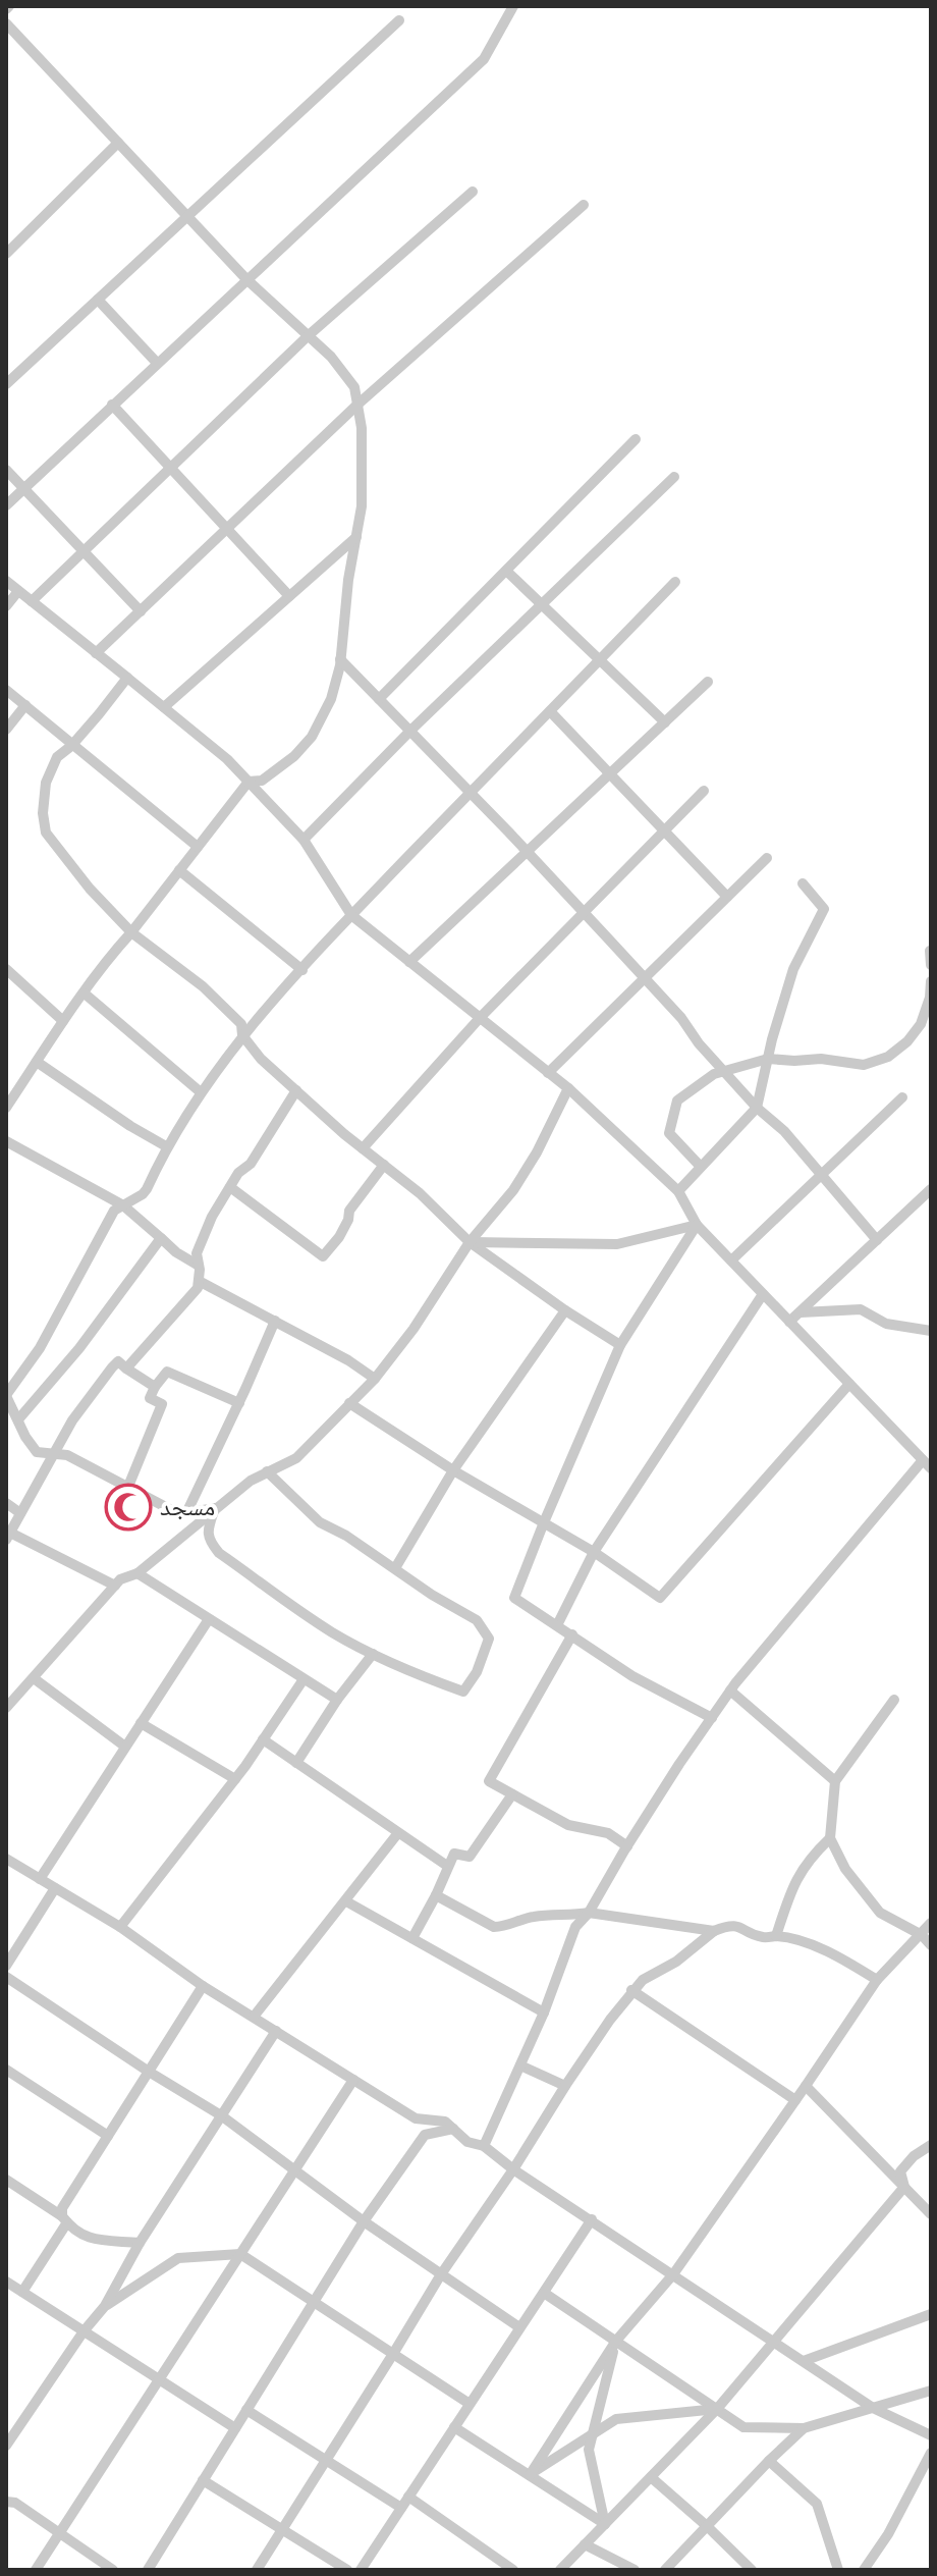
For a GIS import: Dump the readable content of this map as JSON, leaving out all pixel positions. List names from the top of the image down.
{
  "places": {
    "mosque": ["مسجد"]
  }
}
